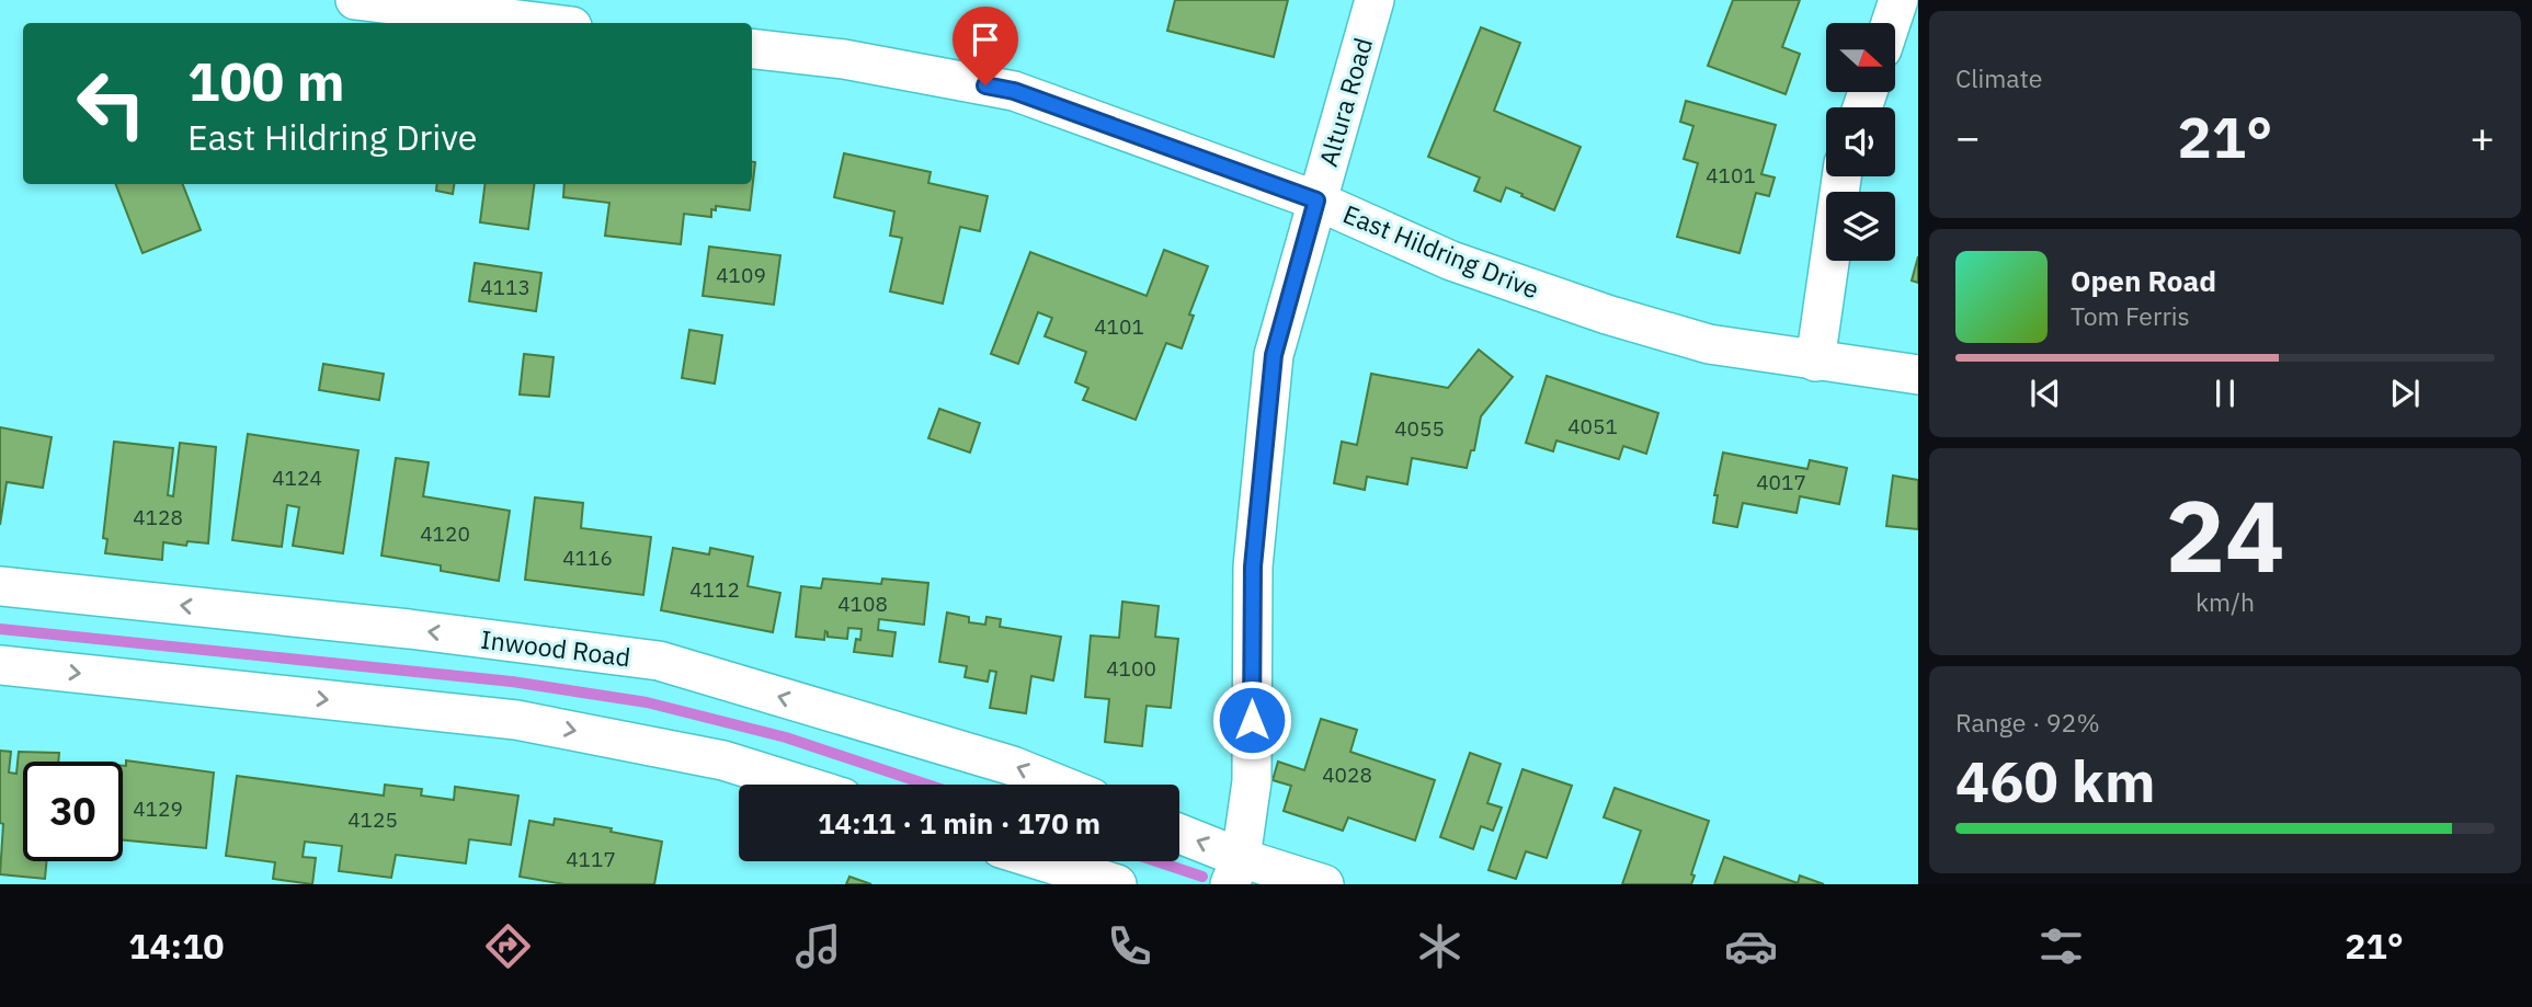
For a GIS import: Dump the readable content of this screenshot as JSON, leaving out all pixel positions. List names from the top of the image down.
{
  "streets": {
    "street": ["Altura Road", "East Hildring Drive", "Inwood Road"]
  },
  "crossings": [
    ["Altura Road", "East Hildring Drive"]
  ],
  "house_numbers": [
    "4101",
    "4109",
    "4113",
    "4101",
    "4051",
    "4055",
    "4124",
    "4017",
    "4128",
    "4120",
    "4116",
    "4112",
    "4108",
    "4100",
    "4028",
    "4129",
    "4125",
    "4117"
  ],
  "north": "right",
  "page": {
    "tile": [
      "Climate",
      ["24", "km/h"],
      ["Range · 92%", "460 km"]
    ],
    "turn": ["100 m", "East Hildring Drive"],
    "heat": ["−", "21°", "+"],
    "song": ["Open Road", "Tom Ferris"],
    "limit": "30",
    "trip": "14:11 · 1 min · 170 m",
    "tabs": ["14:10", "21°"]
  }
}
